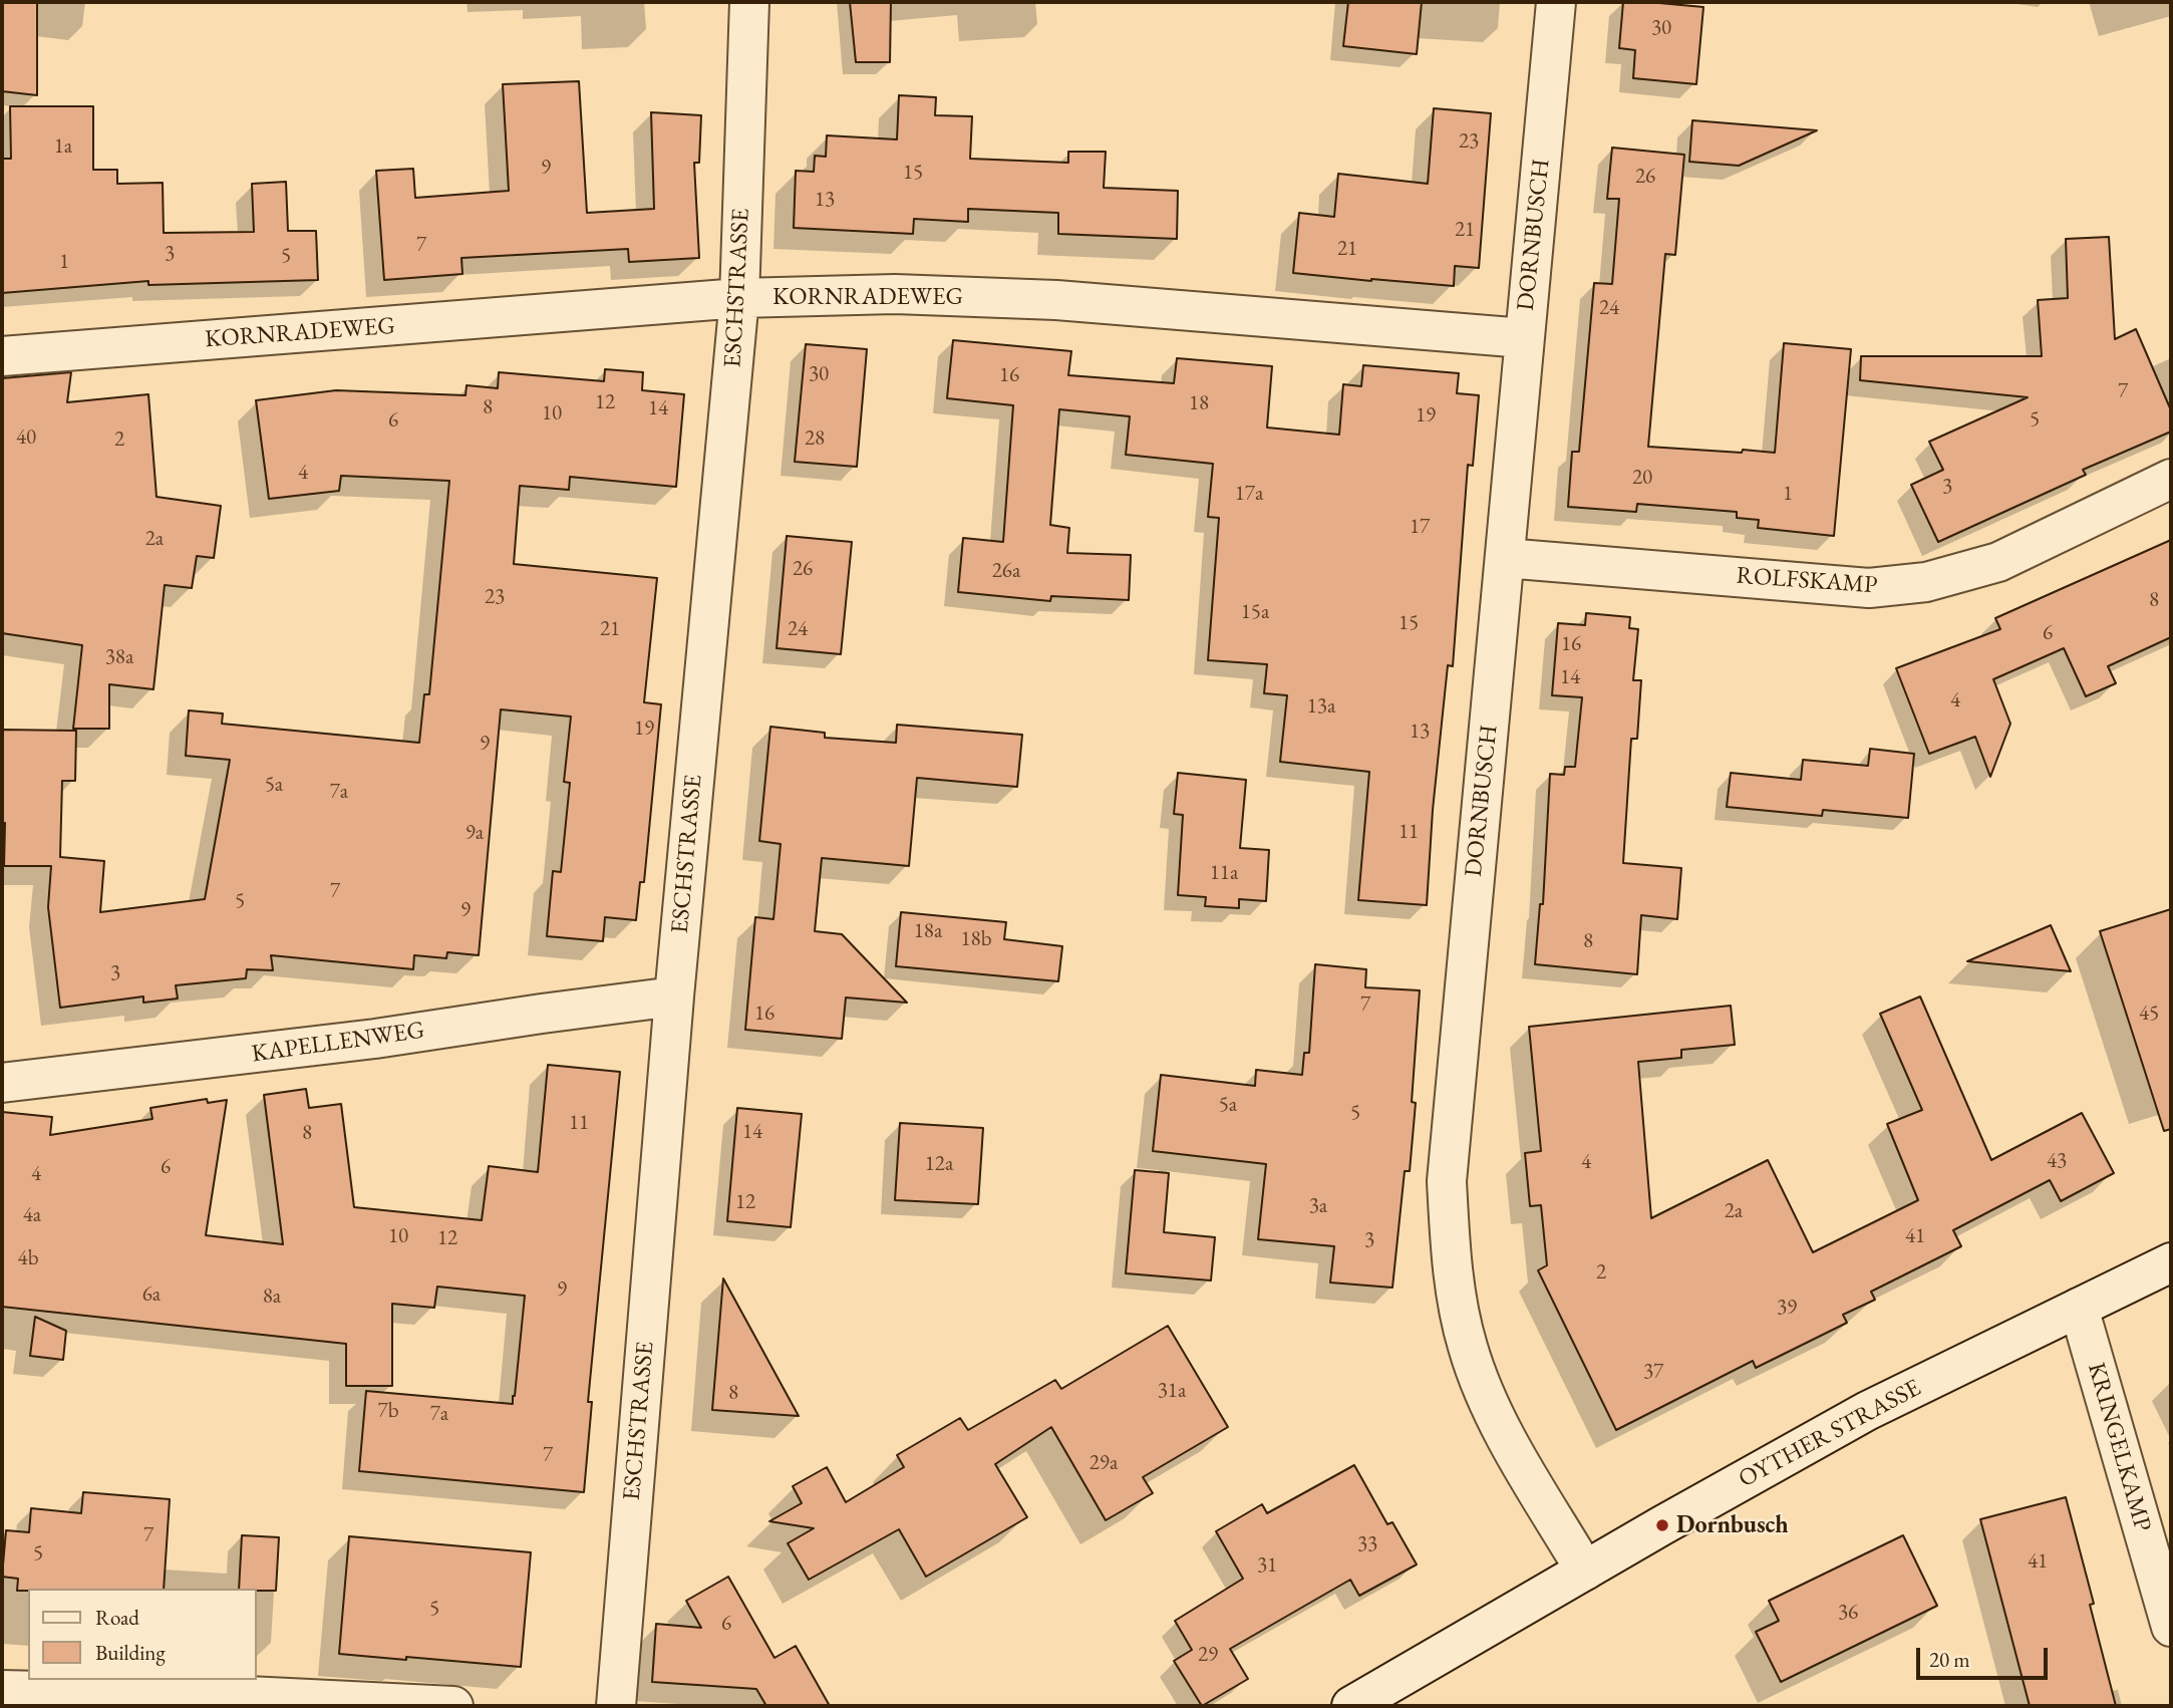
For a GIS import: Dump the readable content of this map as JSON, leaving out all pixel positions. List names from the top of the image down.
{
  "streets": {
    "street": [
      "DORNBUSCH",
      "ESCHSTRASSE",
      "KORNRADEWEG",
      "ROLFSKAMP",
      "KAPELLENWEG",
      "OYTHER STRASSE",
      "KRINGELKAMP"
    ]
  },
  "crossings": [
    ["DORNBUSCH", "KORNRADEWEG"],
    ["DORNBUSCH", "ROLFSKAMP"],
    ["DORNBUSCH", "OYTHER STRASSE"],
    ["ESCHSTRASSE", "KORNRADEWEG"],
    ["ESCHSTRASSE", "KAPELLENWEG"],
    ["OYTHER STRASSE", "KRINGELKAMP"]
  ],
  "places": ["Dornbusch"],
  "house_numbers": [
    "30",
    "23",
    "1a",
    "9",
    "15",
    "26",
    "13",
    "21",
    "7",
    "21",
    "3",
    "5",
    "1",
    "24",
    "30",
    "16",
    "7",
    "12",
    "18",
    "8",
    "14",
    "10",
    "19",
    "5",
    "6",
    "40",
    "28",
    "2",
    "4",
    "20",
    "3",
    "17a",
    "1",
    "17",
    "2a",
    "26",
    "26a",
    "23",
    "8",
    "15a",
    "15",
    "21",
    "24",
    "6",
    "16",
    "38a",
    "14",
    "4",
    "13a",
    "19",
    "13",
    "9",
    "5a",
    "7a",
    "11",
    "9a",
    "11a",
    "7",
    "5",
    "9",
    "18a",
    "18b",
    "8",
    "3",
    "7",
    "16",
    "45",
    "5a",
    "5",
    "11",
    "14",
    "8",
    "43",
    "4",
    "12a",
    "6",
    "4",
    "12",
    "3a",
    "2a",
    "4a",
    "10",
    "41",
    "12",
    "3",
    "4b",
    "2",
    "9",
    "6a",
    "8a",
    "39",
    "37",
    "31a",
    "8",
    "7b",
    "7a",
    "7",
    "29a",
    "7",
    "33",
    "5",
    "41",
    "31",
    "5",
    "36",
    "6",
    "29"
  ],
  "legend": ["Road", "Building"],
  "scale_bar": "20 m"
}
